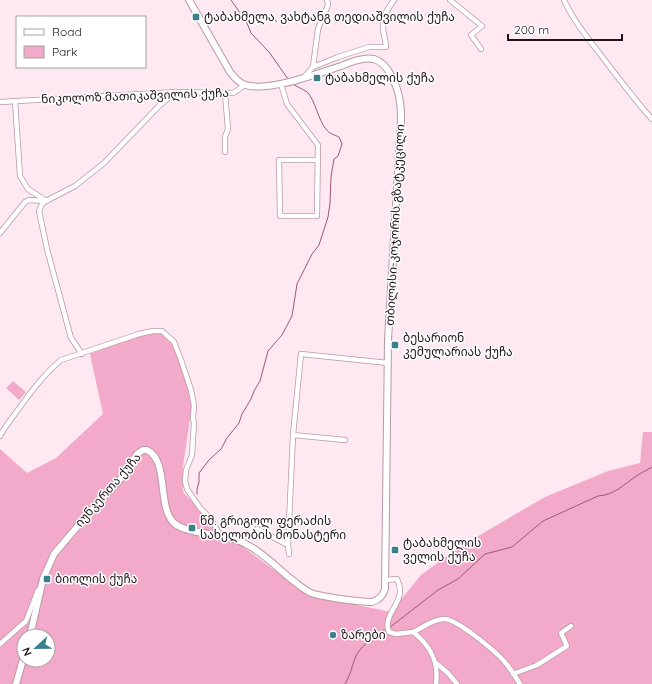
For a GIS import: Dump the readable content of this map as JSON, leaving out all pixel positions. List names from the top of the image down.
{
  "streets": {
    "main road": ["თბილისი-კოჯორის გზატკეცილი", "იუნკერთა ქუჩა"],
    "street": ["ნიკოლოზ მათიკაშვილის ქუჩა"]
  },
  "crossings": [
    ["ნიკოლოზ მათიკაშვილის ქუჩა", "თბილისი-კოჯორის გზატკეცილი"],
    ["თბილისი-კოჯორის გზატკეცილი", "იუნკერთა ქუჩა"]
  ],
  "places": {
    "transit": [
      "ტაბახმელა, ვახტანგ თედიაშვილის ქუჩა",
      "ტაბახმელის ქუჩა",
      "ბესარიონ კემულარიას ქუჩა",
      "წმ. გრიგოლ ფერაძის სახელობის მონასტერი",
      "ტაბახმელის ველის ქუჩა",
      "ბიოლის ქუჩა"
    ],
    "other": ["ზარები"]
  },
  "legend": ["Road", "Park"],
  "scale_bar": "200 m",
  "north": "left"
}
